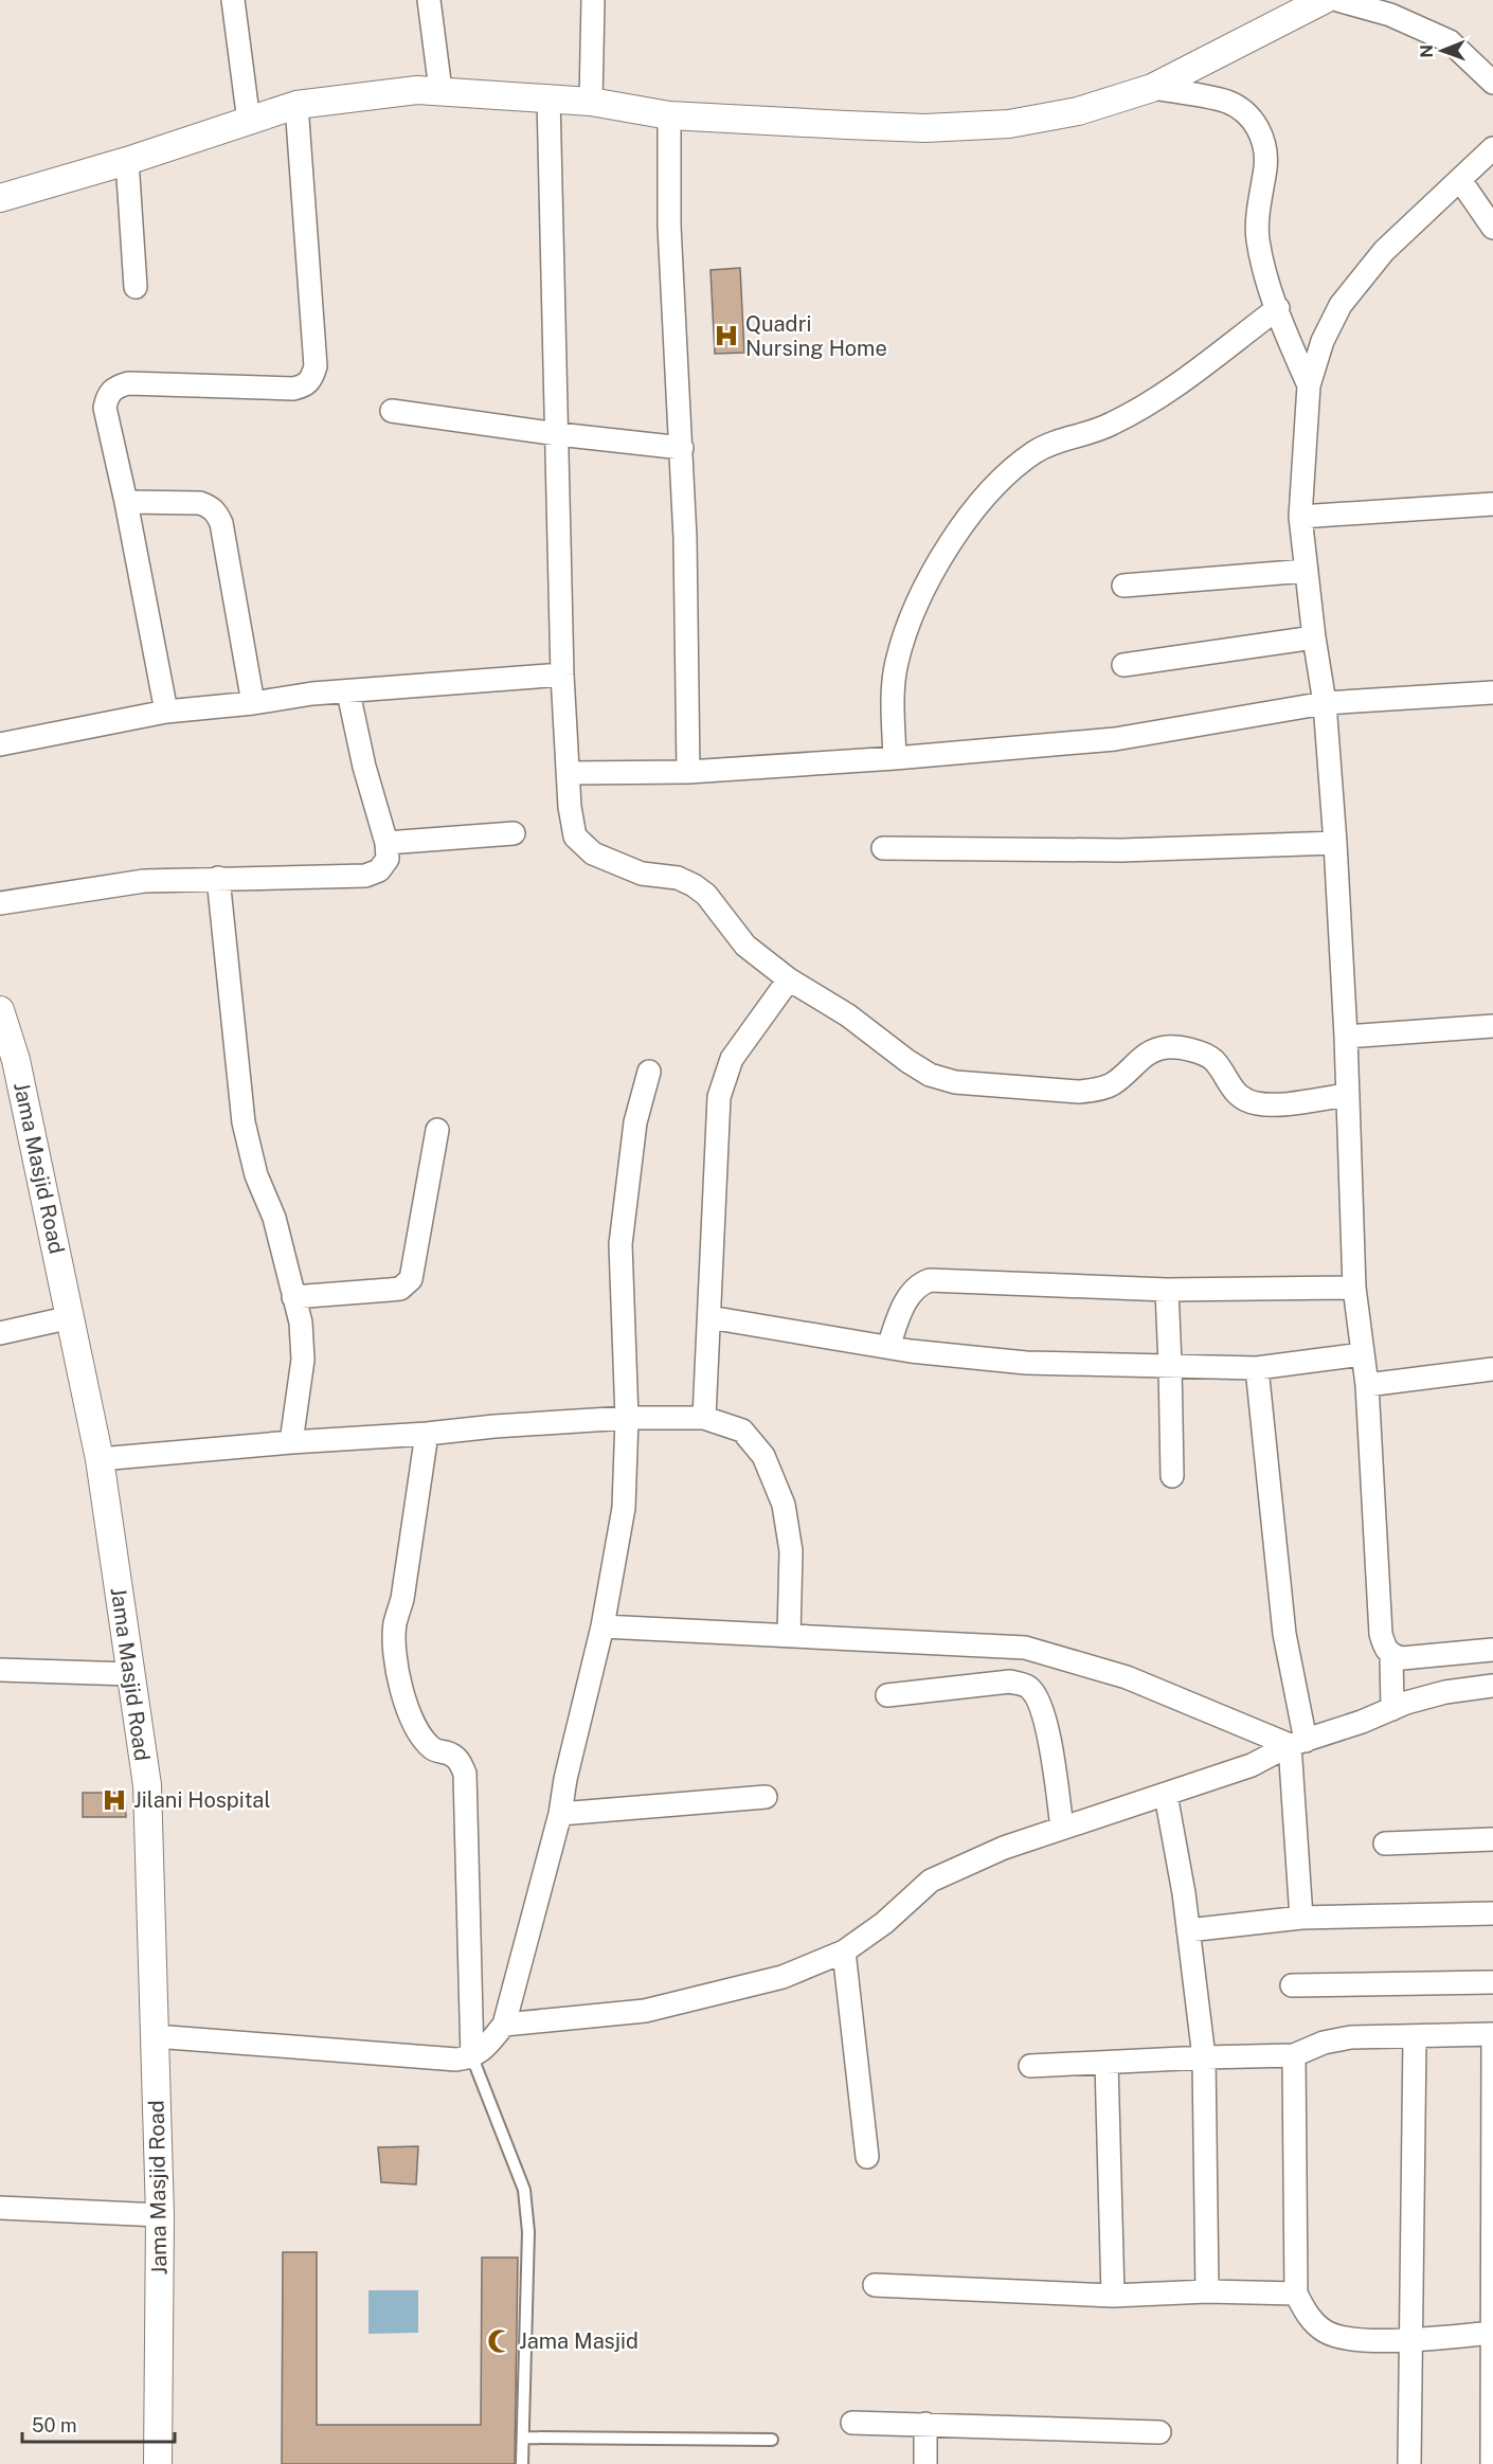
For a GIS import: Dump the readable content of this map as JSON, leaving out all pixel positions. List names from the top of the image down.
{
  "streets": {
    "street": ["Jama Masjid Road"]
  },
  "places": {
    "hospital": ["Quadri Nursing Home", "Jilani Hospital"],
    "mosque": ["Jama Masjid"]
  },
  "scale_bar": "50 m",
  "north": "left"
}
